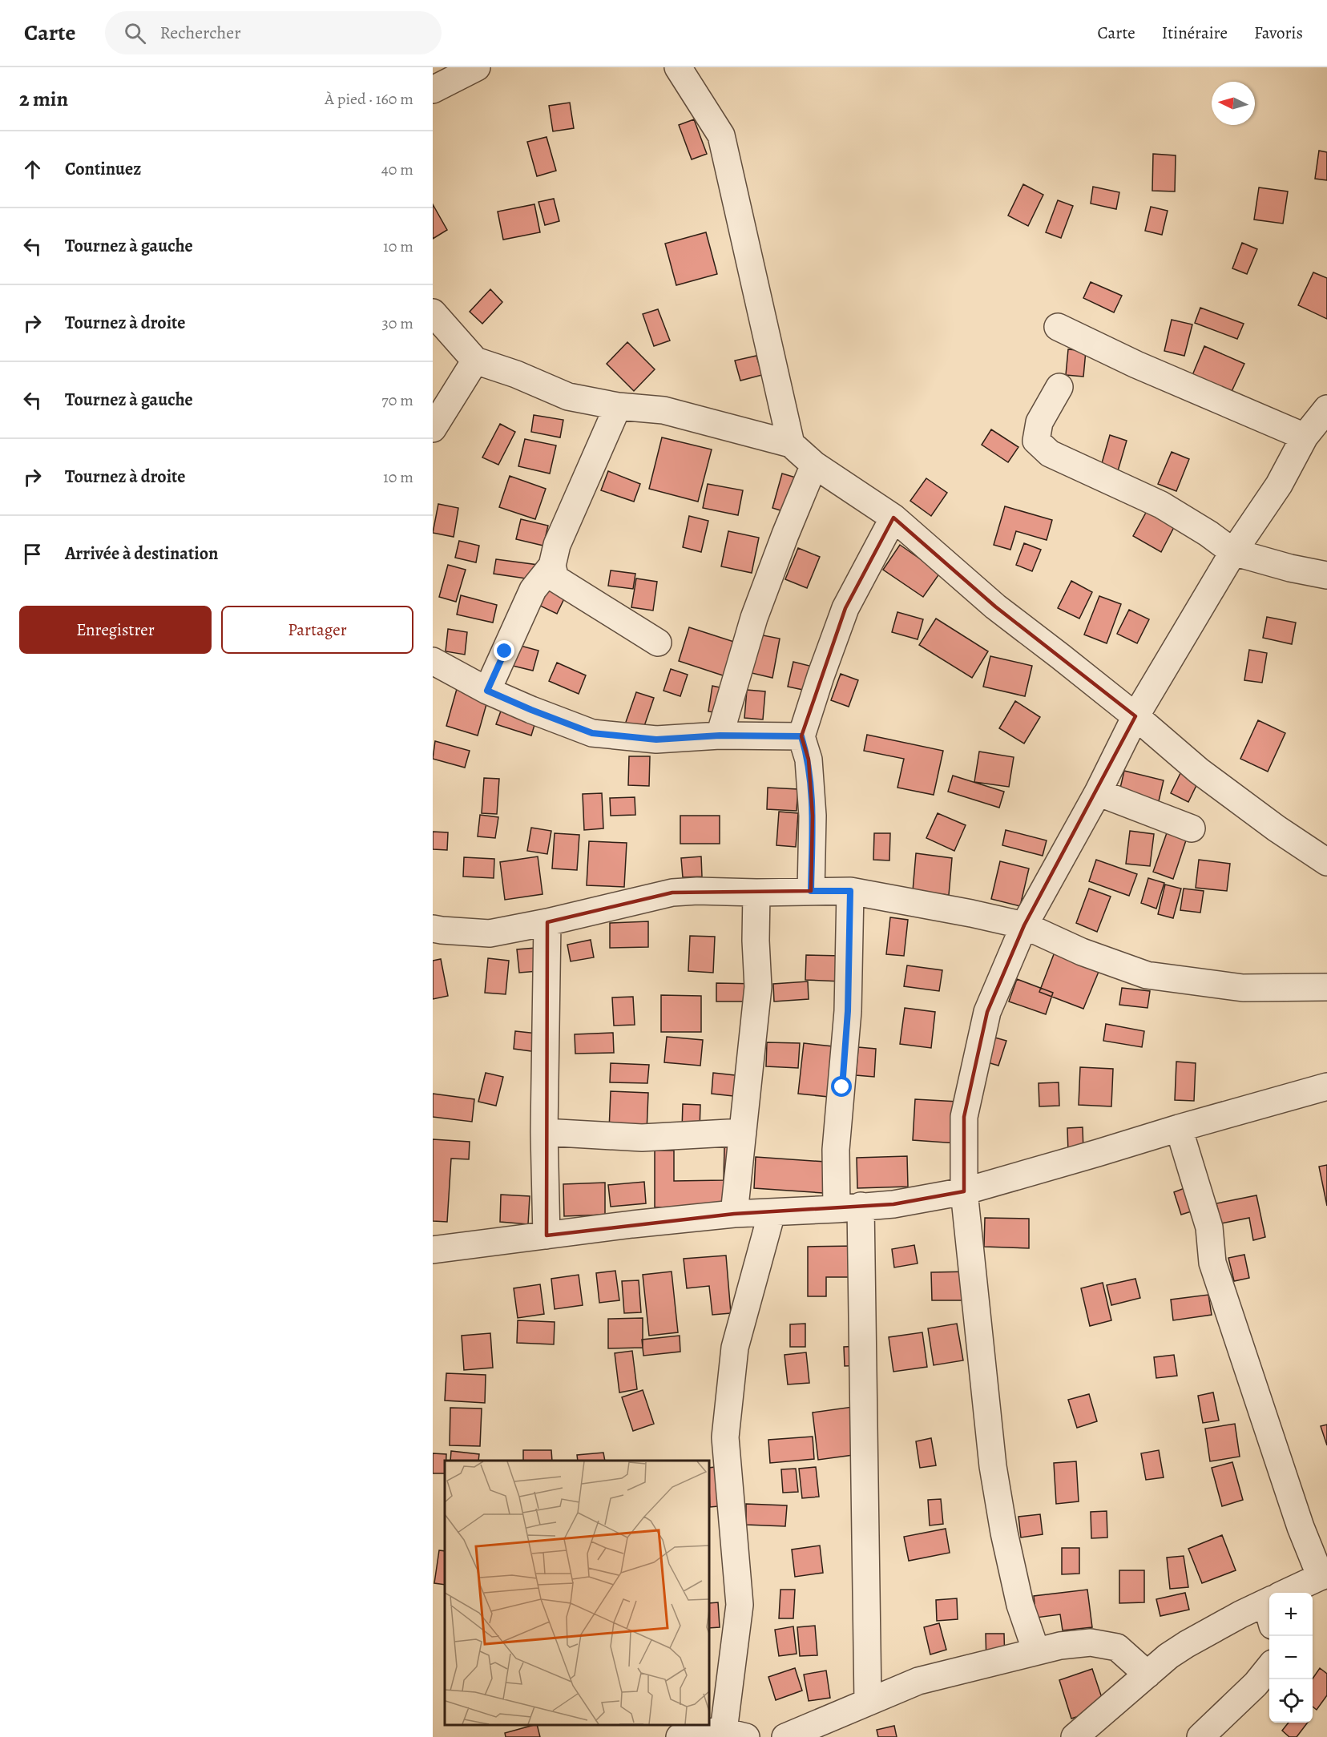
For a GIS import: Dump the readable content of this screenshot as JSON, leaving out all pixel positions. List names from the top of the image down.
{
  "north": "left",
  "page": {
    "header": "Carte",
    "search": "Rechercher",
    "nav": ["Carte", "Itinéraire", "Favoris"],
    "heading": ["2 min", "À pied · 160 m"],
    "list": [
      ["Continuez", "40 m"],
      ["Tournez à gauche", "10 m"],
      ["Tournez à droite", "30 m"],
      ["Tournez à gauche", "70 m"],
      ["Tournez à droite", "10 m"],
      "Arrivée à destination"
    ],
    "buttons": ["Enregistrer", "Partager"],
    "map_buttons": ["+", "−"]
  }
}
